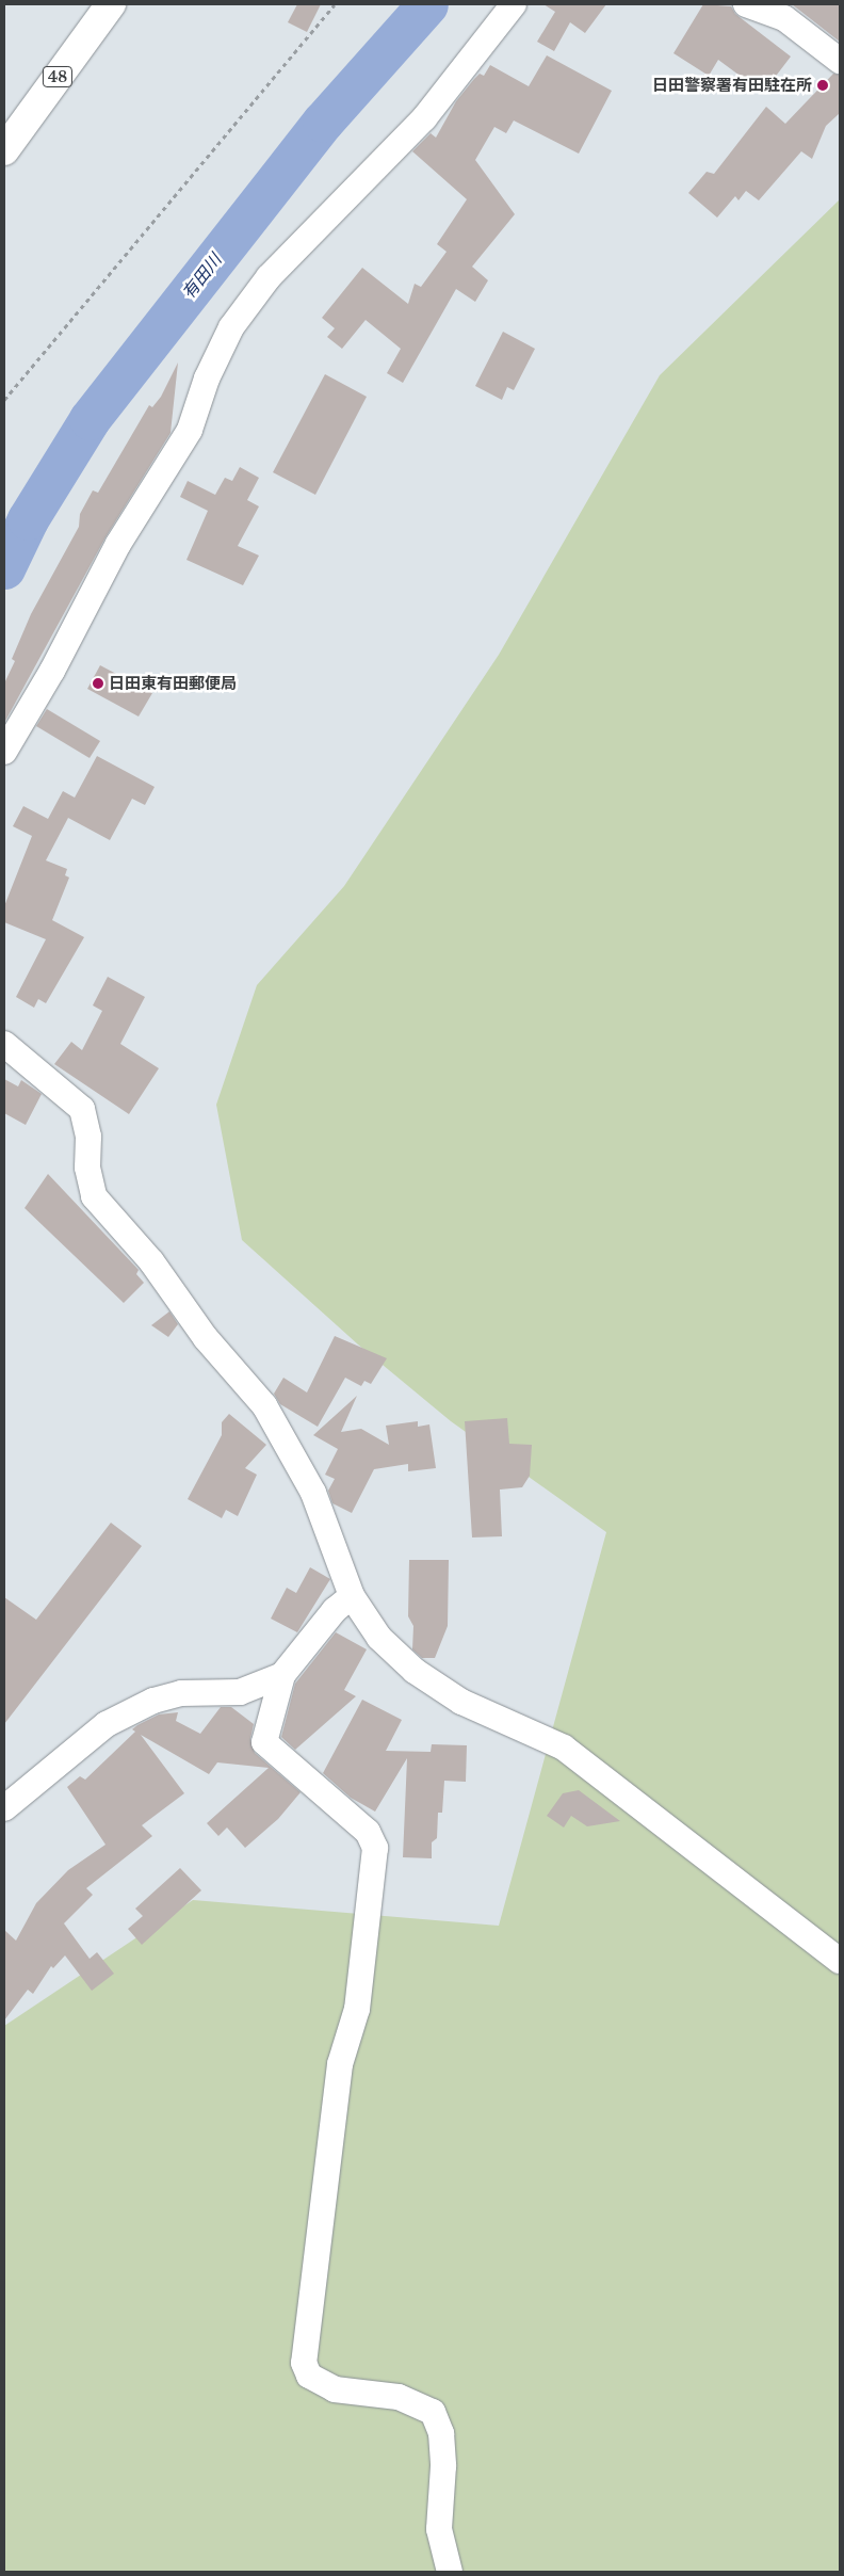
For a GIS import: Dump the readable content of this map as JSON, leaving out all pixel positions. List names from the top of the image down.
{
  "streets": {
    "main road": ["48"]
  },
  "water": ["有田川"],
  "places": ["日田警察署有田駐在所", "日田東有田郵便局"]
}
